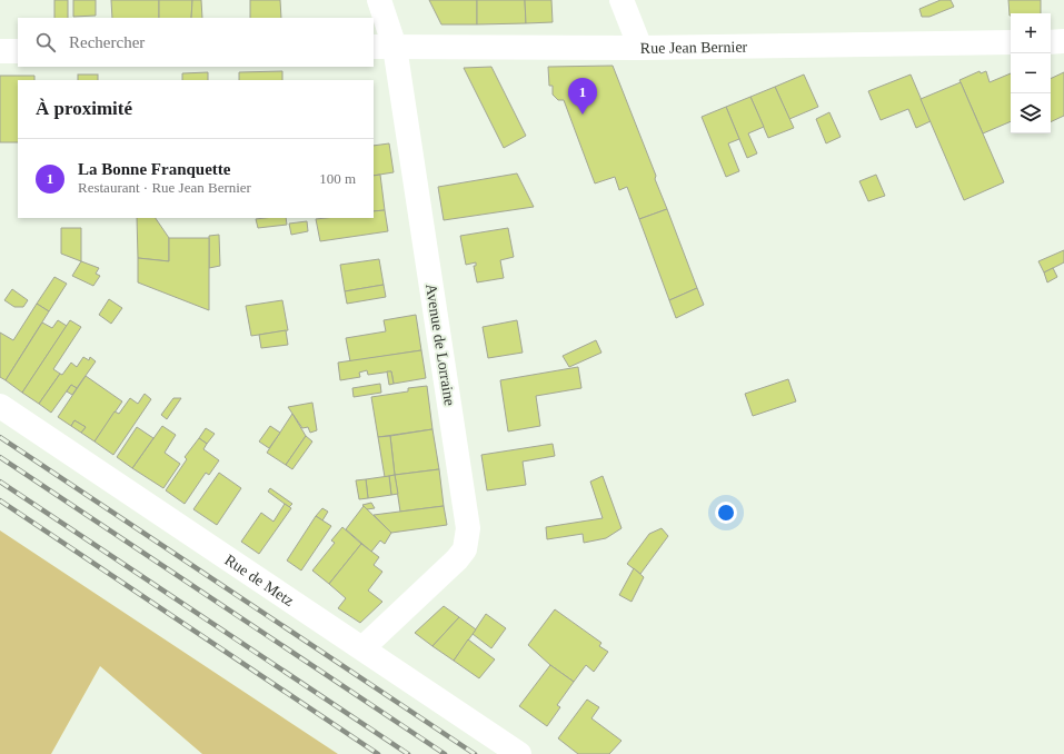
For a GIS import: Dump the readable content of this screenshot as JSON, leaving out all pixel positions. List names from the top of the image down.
{
  "streets": {
    "street": ["Rue Jean Bernier", "Avenue de Lorraine", "Rue de Metz"]
  },
  "crossings": [
    ["Rue Jean Bernier", "Avenue de Lorraine"],
    ["Avenue de Lorraine", "Rue de Metz"]
  ],
  "page": {
    "map_buttons": ["+", "−"],
    "search": "Rechercher",
    "pins": "1",
    "heading": "À proximité",
    "list": [
      {
        "mark": "1",
        "name": "La Bonne Franquette",
        "note": "Restaurant · Rue Jean Bernier",
        "value": "100 m"
      }
    ]
  }
}
